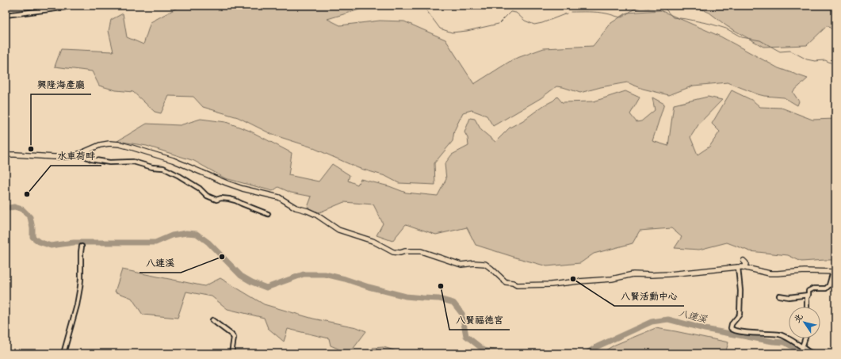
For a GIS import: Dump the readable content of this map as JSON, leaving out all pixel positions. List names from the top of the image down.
{
  "water": ["八連溪"],
  "places": [
    "興隆海產廳",
    "水車荷畔",
    "八連溪",
    "八賢活動中心",
    "八賢福德宮"
  ],
  "north": "top left"
}
